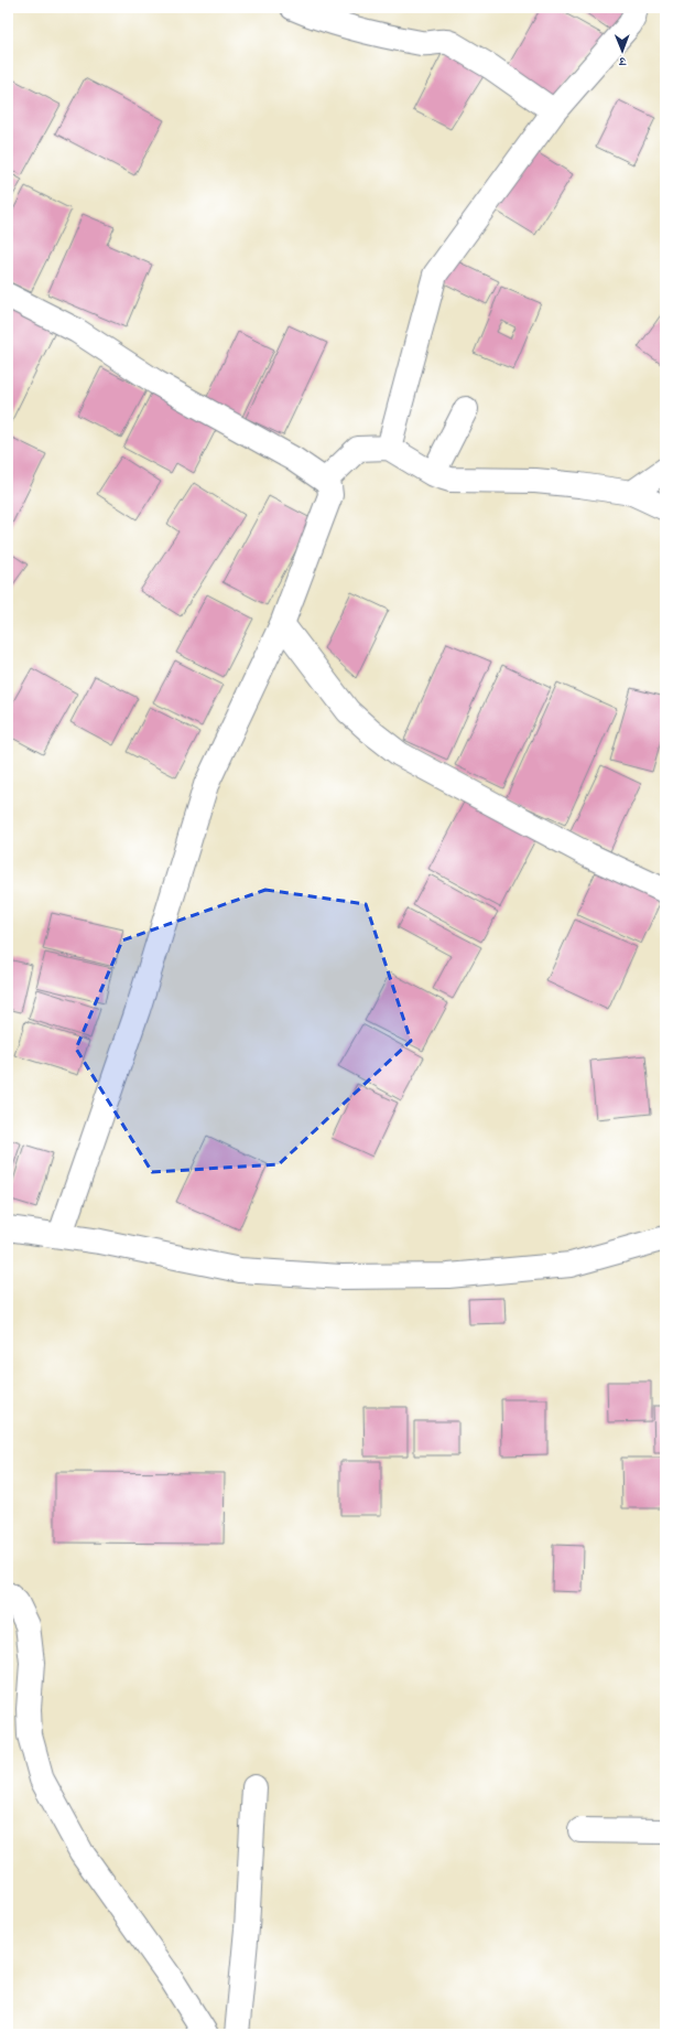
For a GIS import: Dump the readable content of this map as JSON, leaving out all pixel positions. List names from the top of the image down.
{
  "north": "bottom"
}
